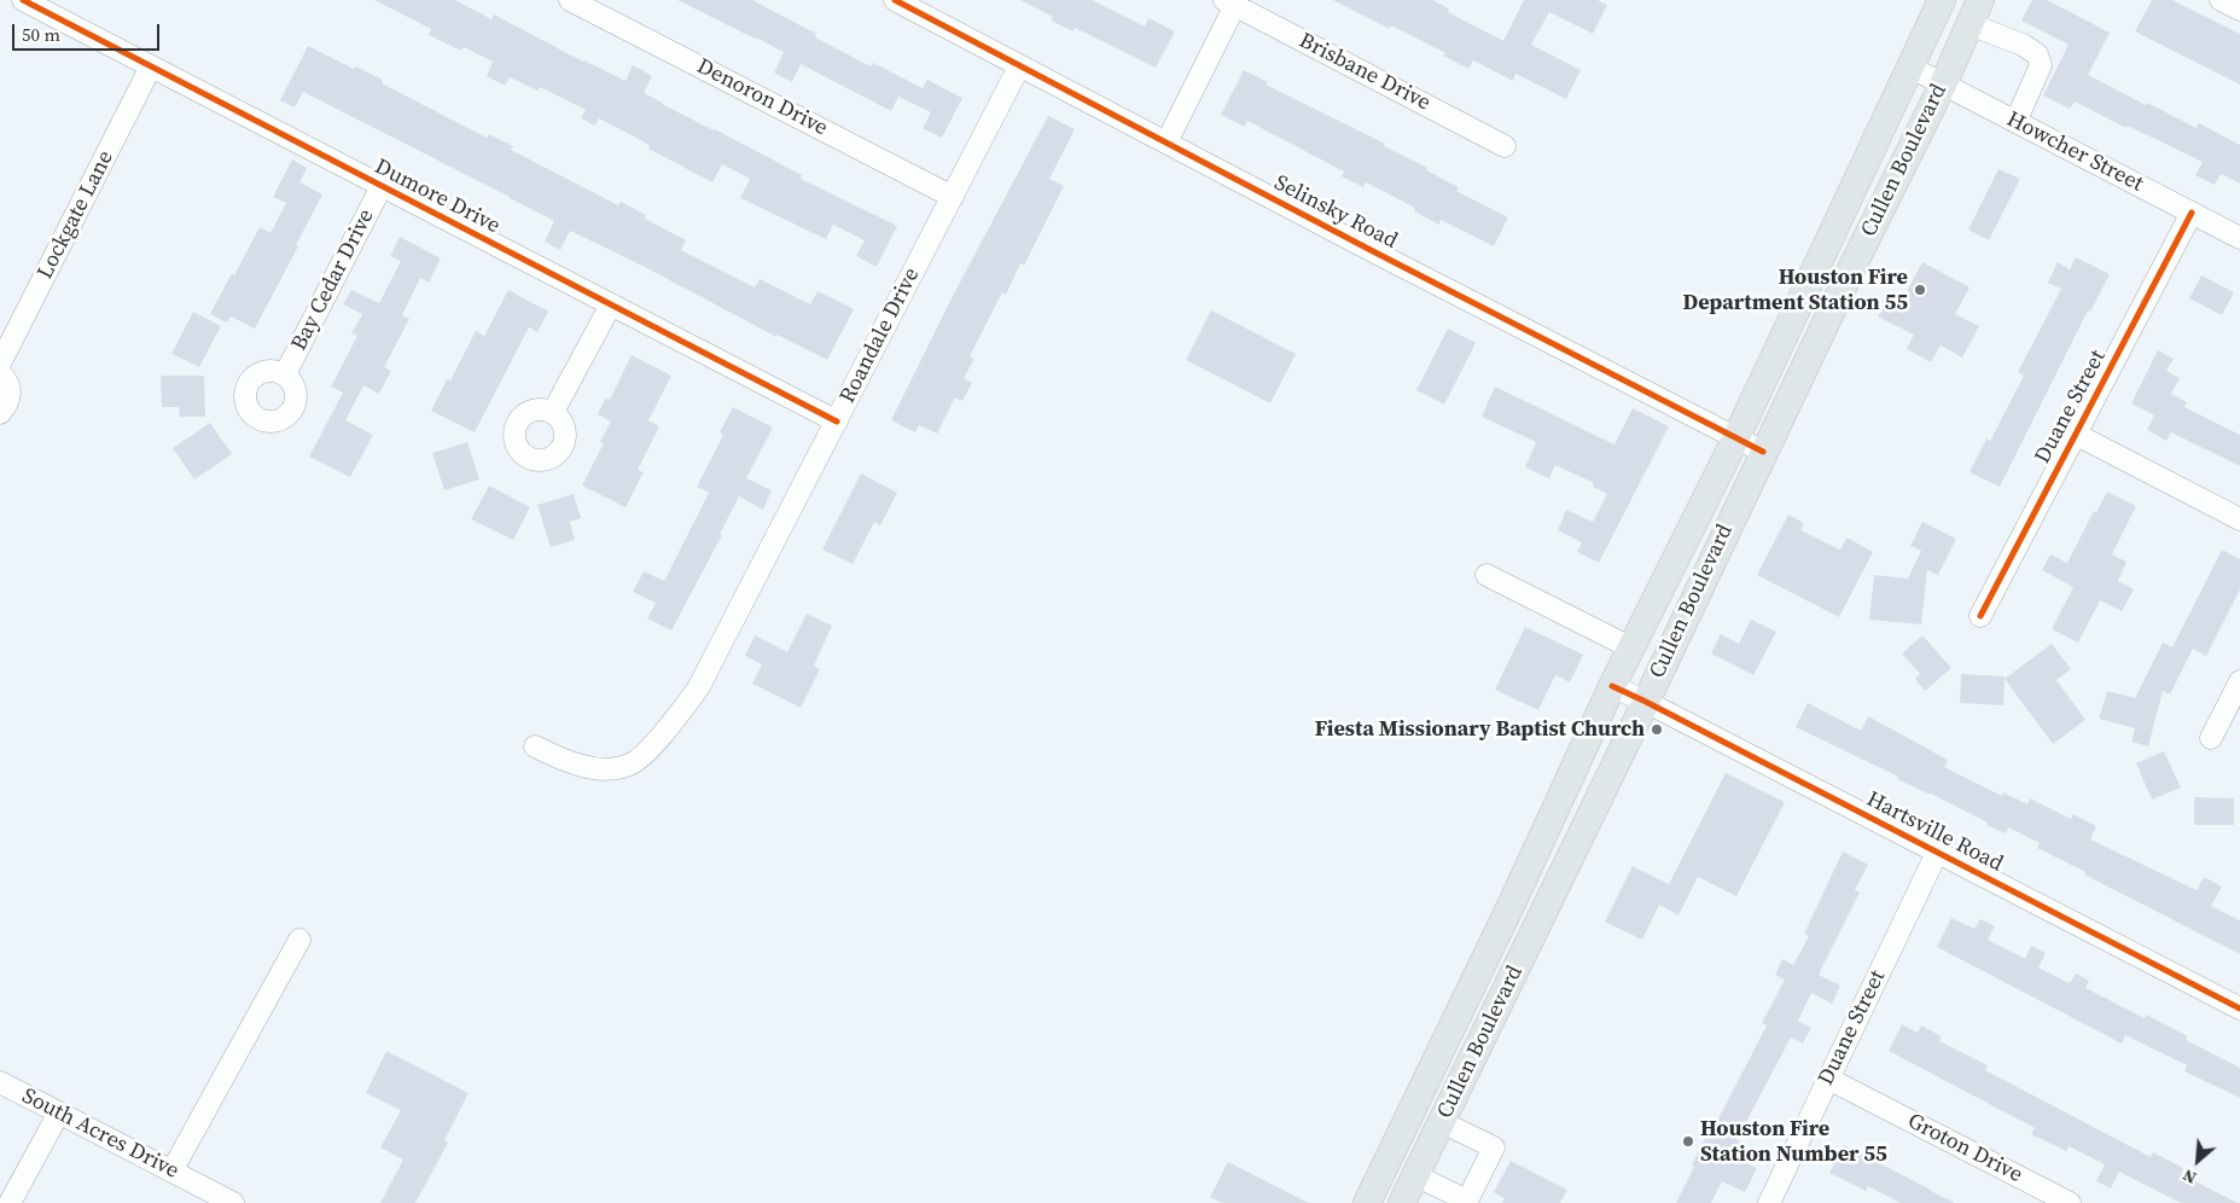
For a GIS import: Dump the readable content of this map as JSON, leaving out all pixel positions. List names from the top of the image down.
{
  "streets": {
    "main road": ["Cullen Boulevard"],
    "street": [
      "Brisbane Drive",
      "Denoron Drive",
      "Howcher Street",
      "Dumore Drive",
      "Selinsky Road",
      "Lockgate Lane",
      "Bay Cedar Drive",
      "Roandale Drive",
      "Duane Street",
      "Hartsville Road",
      "South Acres Drive",
      "Groton Drive"
    ]
  },
  "crossings": [
    ["Denoron Drive", "Roandale Drive"],
    ["Howcher Street", "Cullen Boulevard"],
    ["Howcher Street", "Duane Street"],
    ["Cullen Boulevard", "Selinsky Road"],
    ["Cullen Boulevard", "Hartsville Road"],
    ["Dumore Drive", "Lockgate Lane"],
    ["Dumore Drive", "Bay Cedar Drive"],
    ["Dumore Drive", "Roandale Drive"],
    ["Selinsky Road", "Roandale Drive"],
    ["Duane Street", "Hartsville Road"],
    ["Duane Street", "Groton Drive"]
  ],
  "places": ["Houston Fire Department Station 55", "Fiesta Missionary Baptist Church", "Houston Fire Station Number 55"],
  "scale_bar": "50 m",
  "north": "bottom left"
}
